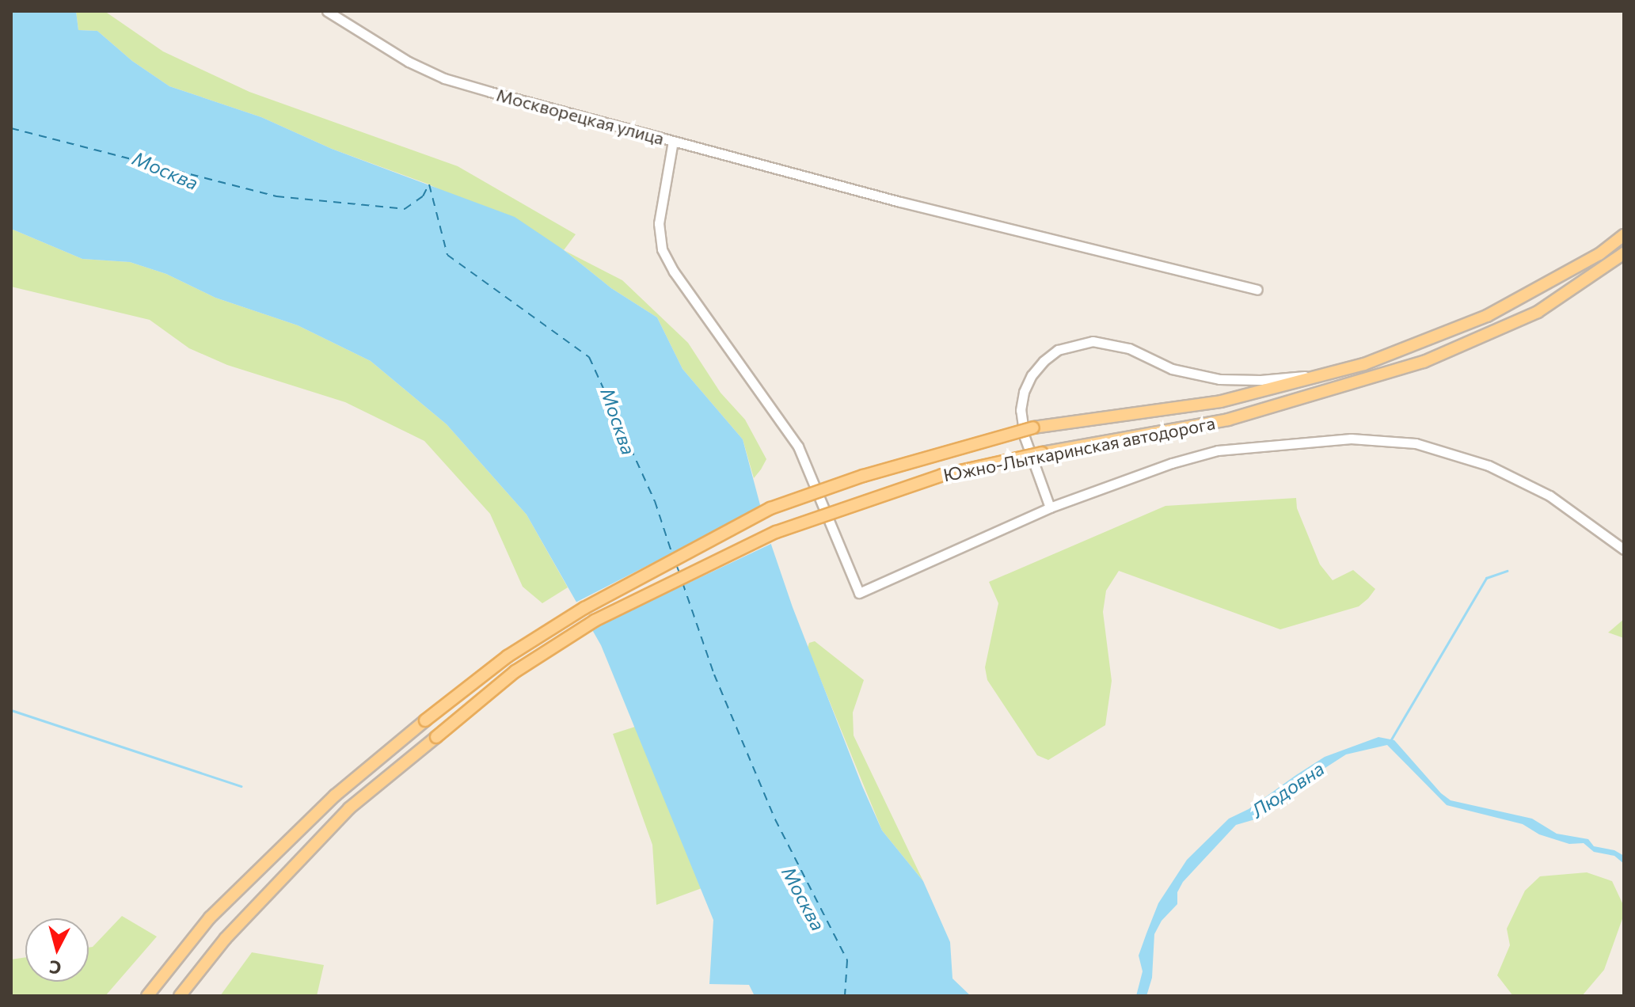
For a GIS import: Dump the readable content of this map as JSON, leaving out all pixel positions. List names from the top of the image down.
{
  "streets": {
    "main road": ["Южно-Лыткаринская автодорога"],
    "street": ["Москворецкая улица"]
  },
  "water": ["Москва", "Людовна"],
  "north": "bottom"
}
